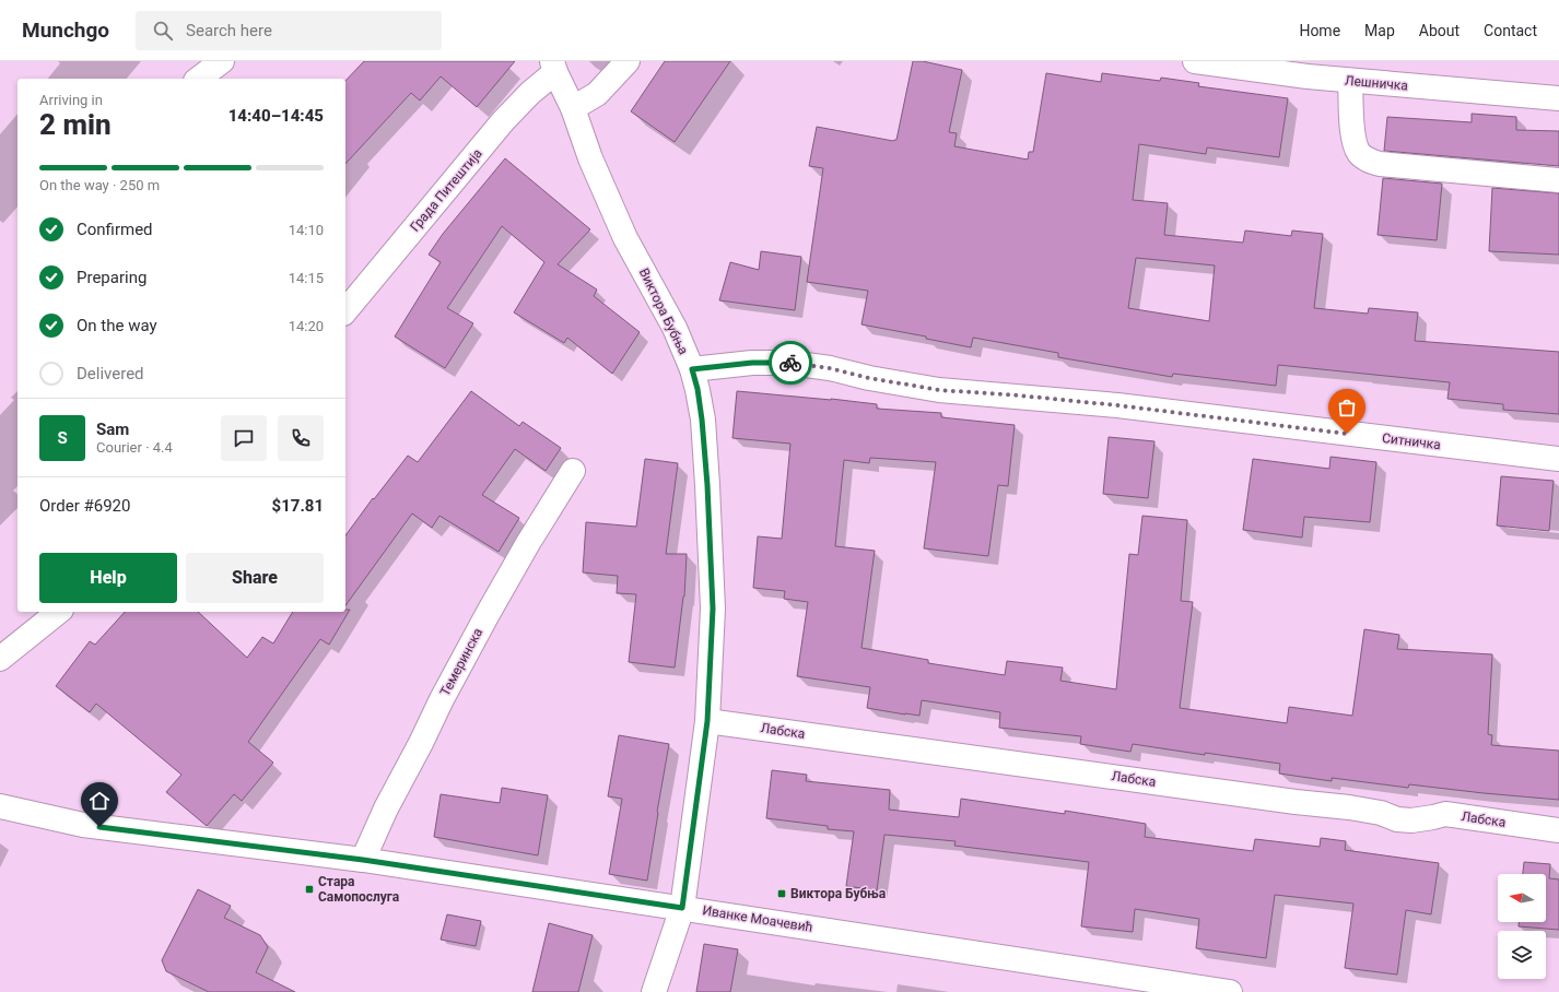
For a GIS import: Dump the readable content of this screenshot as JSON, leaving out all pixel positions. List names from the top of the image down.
{
  "streets": {
    "street": [
      "Лешничка",
      "Града Питештија",
      "Виктора Бубња",
      "Ситничка",
      "Темеринска",
      "Лабска",
      "Иванке Моачевић"
    ]
  },
  "crossings": [
    ["Града Питештија", "Виктора Бубња"],
    ["Виктора Бубња", "Ситничка"],
    ["Виктора Бубња", "Лабска"],
    ["Виктора Бубња", "Иванке Моачевић"],
    ["Темеринска", "Иванке Моачевић"]
  ],
  "places": {
    "transit": ["Стара Самопослуга", "Виктора Бубња"]
  },
  "north": "left",
  "page": {
    "header": "Munchgo",
    "search": "Search here",
    "nav": [
      "Home",
      "Map",
      "About",
      "Contact"
    ],
    "heading": ["2 min", "Arriving in", "14:40–14:45"],
    "panel": [
      "Sam",
      "Courier · 4.4",
      "Order #6920",
      "$17.81"
    ],
    "bar": "On the way · 250 m",
    "list": [
      ["Confirmed", "14:10"],
      ["Preparing", "14:15"],
      ["On the way", "14:20"],
      "Delivered"
    ],
    "round": "S",
    "buttons": ["Help", "Share"]
  }
}
